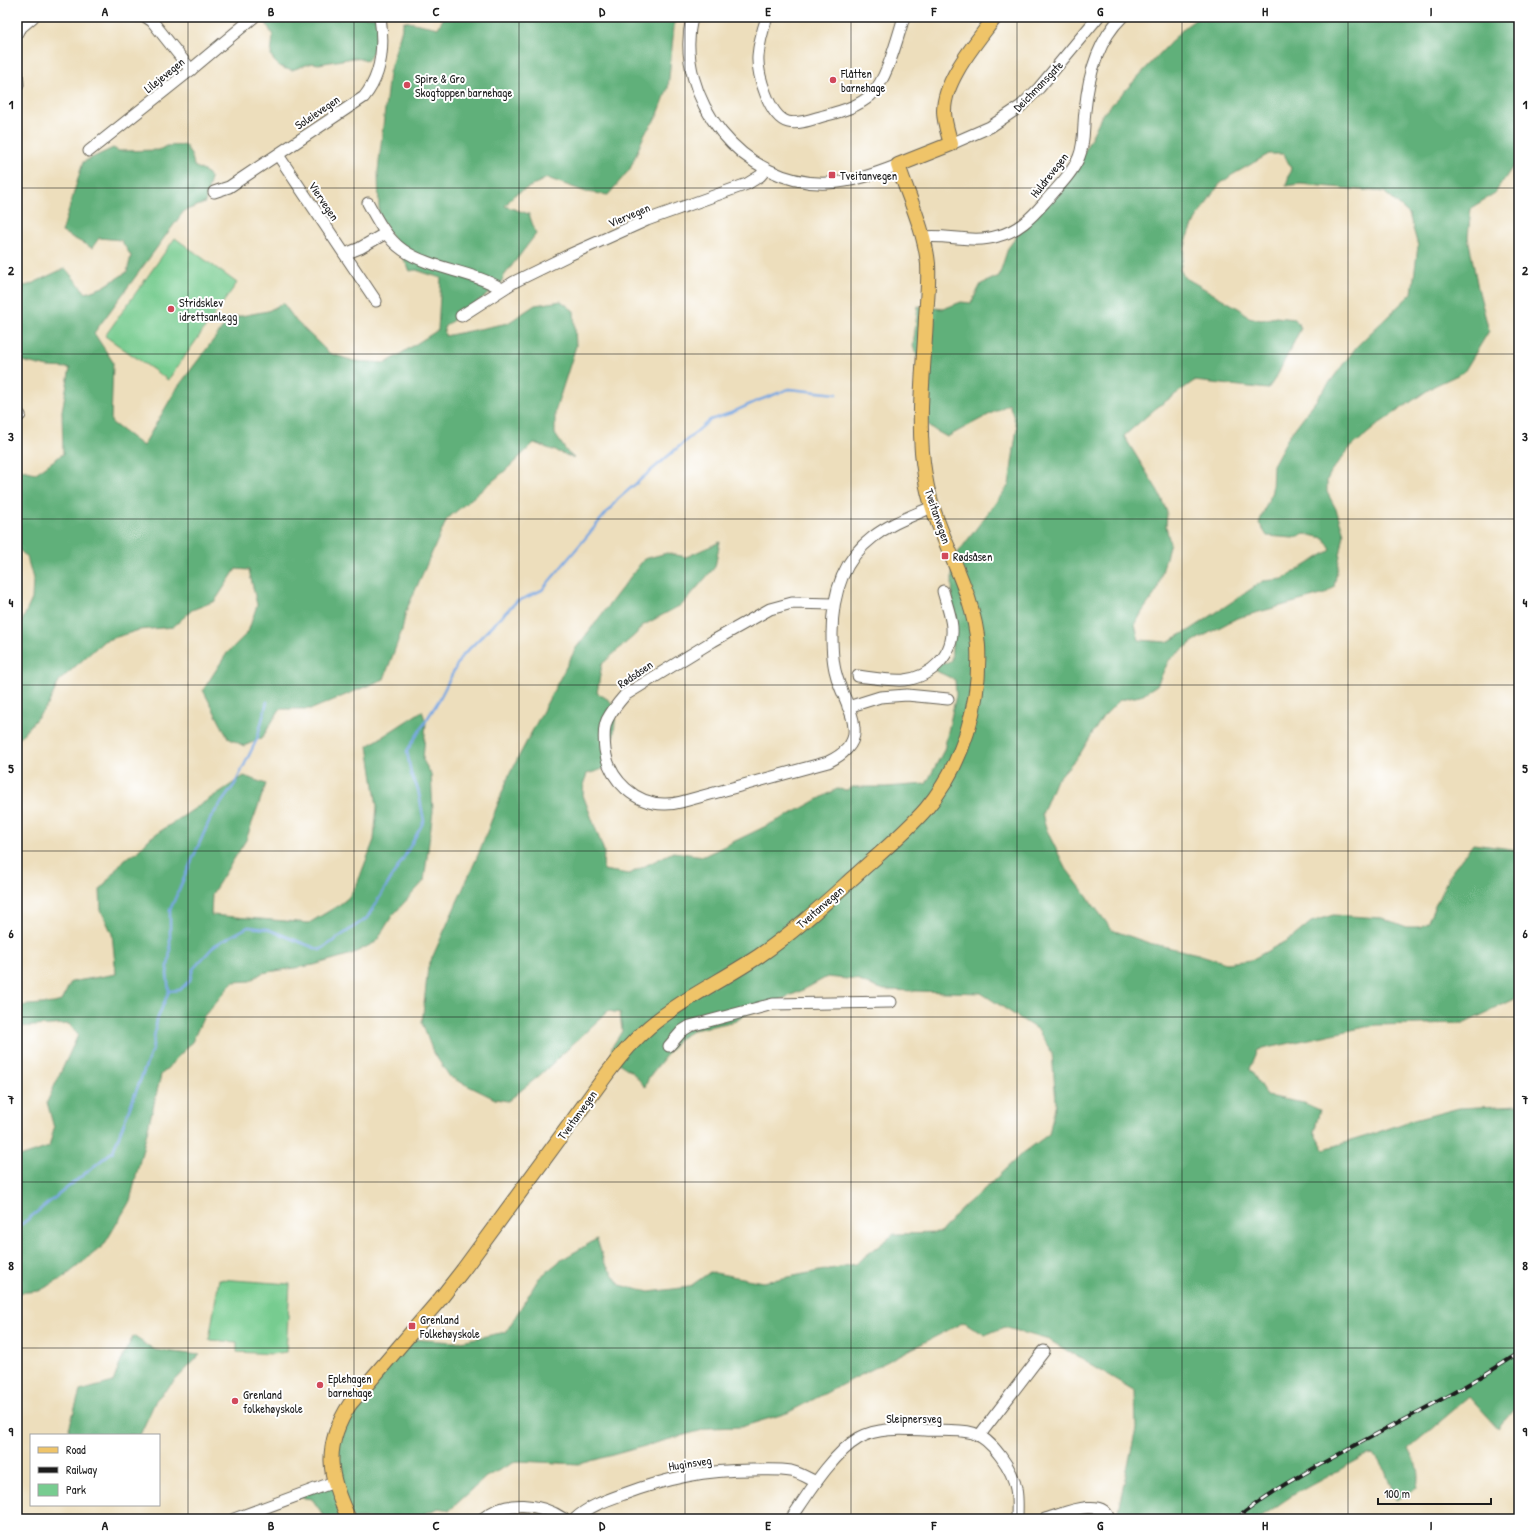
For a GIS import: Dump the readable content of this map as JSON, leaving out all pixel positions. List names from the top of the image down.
{
  "streets": {
    "main road": ["Deichmansgate", "Tveitanvegen"],
    "street": [
      "Lilejevegen",
      "Soleievegen",
      "Huldrevegen",
      "Viervegen",
      "Rødsåsen",
      "Sleipnersveg",
      "Huginsveg"
    ]
  },
  "crossings": [
    ["Deichmansgate", "Tveitanvegen"],
    ["Soleievegen", "Viervegen"],
    ["Huldrevegen", "Tveitanvegen"],
    ["Tveitanvegen", "Rødsåsen"],
    ["Sleipnersveg", "Huginsveg"]
  ],
  "places": {
    "other": [
      "Flåtten barnehage",
      "Spire & Gro Skogtoppen barnehage",
      "Stridsklev idrettsanlegg",
      "Eplehagen barnehage",
      "Grenland folkehøyskole"
    ],
    "transit": ["Tveitanvegen", "Rødsåsen", "Grenland Folkehøyskole"]
  },
  "legend": ["Road", "Railway", "Park"],
  "scale_bar": "100 m",
  "grid": {
    "columns": [
      "A",
      "B",
      "C",
      "D",
      "E",
      "F",
      "G",
      "H",
      "I"
    ],
    "rows": [
      "1",
      "2",
      "3",
      "4",
      "5",
      "6",
      "7",
      "8",
      "9"
    ]
  }
}
